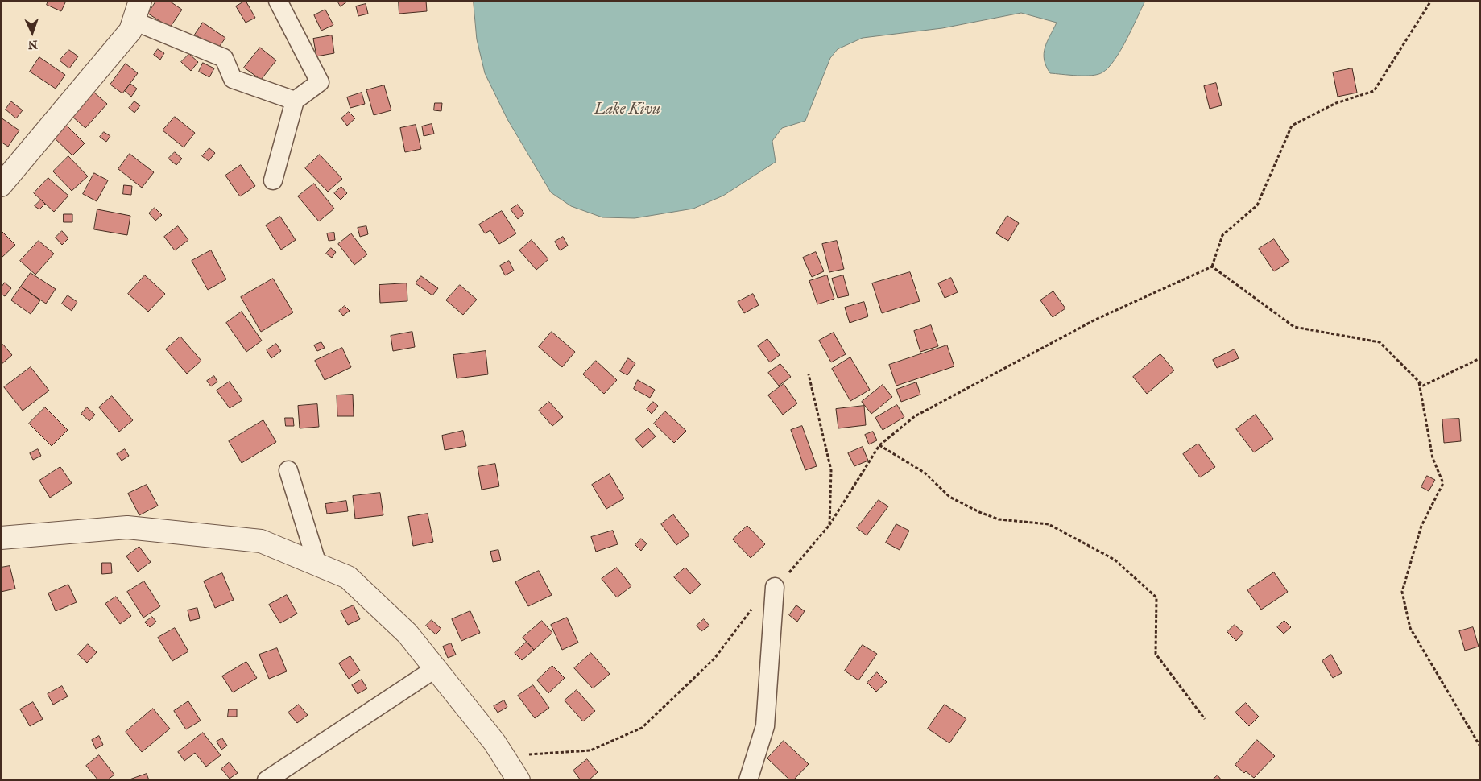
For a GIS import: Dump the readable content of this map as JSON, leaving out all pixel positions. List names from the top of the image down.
{
  "water": ["Lake Kivu"],
  "north": "bottom"
}
